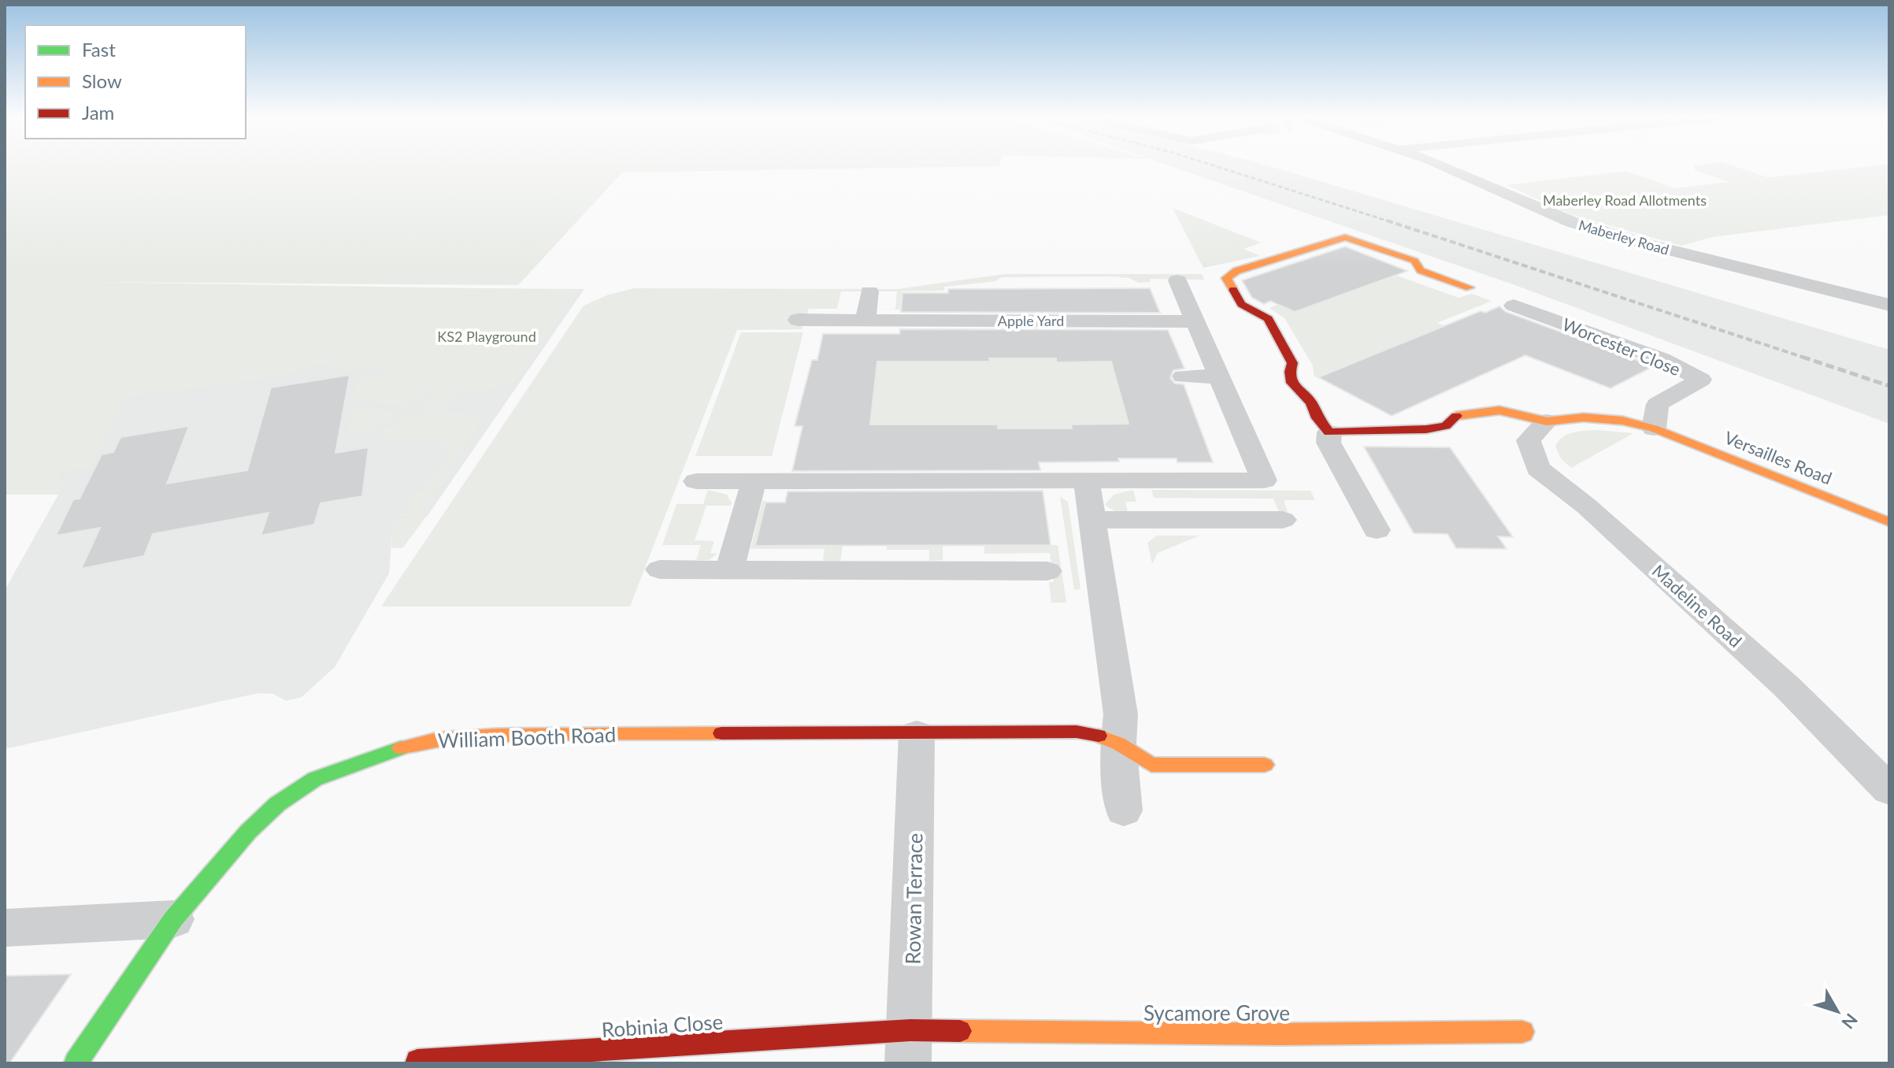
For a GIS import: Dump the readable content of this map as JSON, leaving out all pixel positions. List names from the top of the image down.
{
  "streets": {
    "street": [
      "Maberley Road",
      "Apple Yard",
      "Worcester Close",
      "Versailles Road",
      "Madeline Road",
      "William Booth Road",
      "Rowan Terrace",
      "Sycamore Grove",
      "Robinia Close"
    ]
  },
  "crossings": [
    ["Worcester Close", "Versailles Road"],
    ["William Booth Road", "Rowan Terrace"],
    ["Rowan Terrace", "Sycamore Grove"],
    ["Rowan Terrace", "Robinia Close"],
    ["Sycamore Grove", "Robinia Close"]
  ],
  "parks": ["Maberley Road Allotments", "KS2 Playground"],
  "legend": ["Fast", "Slow", "Jam"],
  "north": "bottom right"
}
